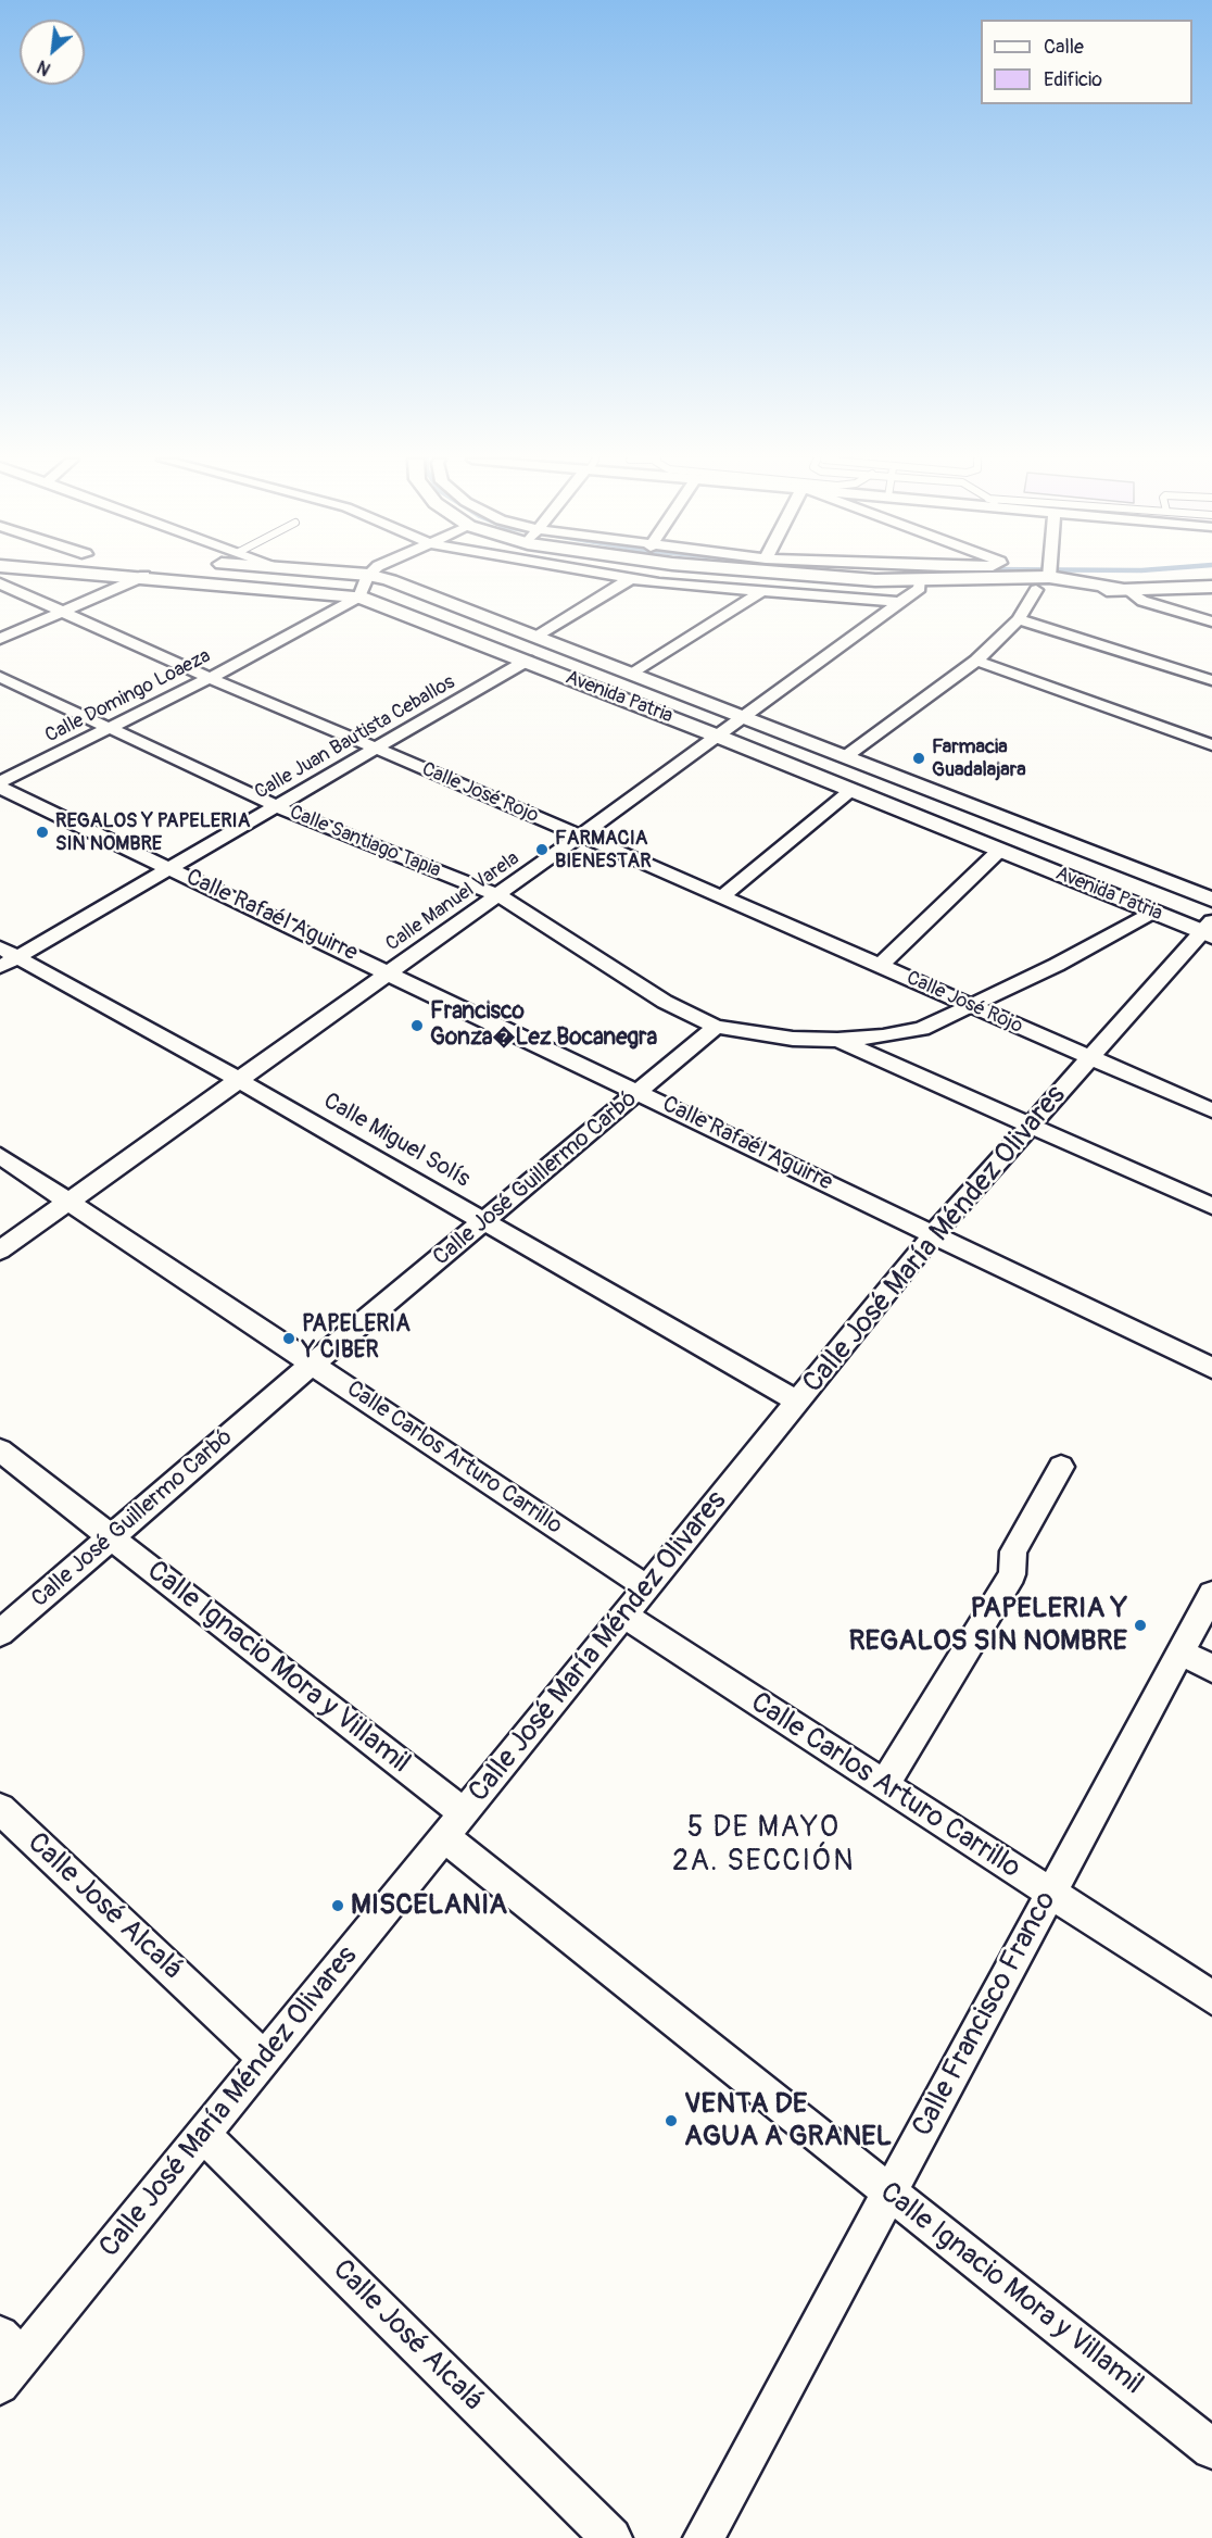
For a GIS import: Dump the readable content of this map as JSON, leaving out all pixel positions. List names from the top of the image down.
{
  "streets": {
    "street": [
      "Calle Domingo Loaeza",
      "Avenida Patria",
      "Calle Juan Bautista Ceballos",
      "Calle José Rojo",
      "Calle Santiago Tapia",
      "Calle Manuel Varela",
      "Calle Rafaél Aguirre",
      "Calle Miguel Solís",
      "Calle José Guillermo Carbó",
      "Calle José María Méndez Olivares",
      "Calle Carlos Arturo Carrillo",
      "Calle Ignacio Mora y Villamil",
      "Calle José Alcalá",
      "Calle Francisco Franco"
    ]
  },
  "crossings": [
    ["Calle Domingo Loaeza", "Avenida Patria"],
    ["Calle Domingo Loaeza", "Calle José Rojo"],
    ["Calle Domingo Loaeza", "Calle Santiago Tapia"],
    ["Avenida Patria", "Calle Juan Bautista Ceballos"],
    ["Avenida Patria", "Calle Manuel Varela"],
    ["Avenida Patria", "Calle José María Méndez Olivares"],
    ["Calle Juan Bautista Ceballos", "Calle José Rojo"],
    ["Calle Juan Bautista Ceballos", "Calle Santiago Tapia"],
    ["Calle Juan Bautista Ceballos", "Calle Rafaél Aguirre"],
    ["Calle Juan Bautista Ceballos", "Calle Miguel Solís"],
    ["Calle José Rojo", "Calle Manuel Varela"],
    ["Calle José Rojo", "Calle José María Méndez Olivares"],
    ["Calle Santiago Tapia", "Calle Manuel Varela"],
    ["Calle Santiago Tapia", "Calle José Guillermo Carbó"],
    ["Calle Manuel Varela", "Calle Rafaél Aguirre"],
    ["Calle Manuel Varela", "Calle Miguel Solís"],
    ["Calle Manuel Varela", "Calle Carlos Arturo Carrillo"],
    ["Calle Rafaél Aguirre", "Calle José Guillermo Carbó"],
    ["Calle Rafaél Aguirre", "Calle José María Méndez Olivares"],
    ["Calle Miguel Solís", "Calle José Guillermo Carbó"],
    ["Calle Miguel Solís", "Calle José María Méndez Olivares"],
    ["Calle José Guillermo Carbó", "Calle Carlos Arturo Carrillo"],
    ["Calle José Guillermo Carbó", "Calle Ignacio Mora y Villamil"],
    ["Calle José María Méndez Olivares", "Calle Carlos Arturo Carrillo"],
    ["Calle José María Méndez Olivares", "Calle Ignacio Mora y Villamil"],
    ["Calle José María Méndez Olivares", "Calle José Alcalá"],
    ["Calle Carlos Arturo Carrillo", "Calle Francisco Franco"],
    ["Calle Ignacio Mora y Villamil", "Calle Francisco Franco"]
  ],
  "districts": ["5 DE MAYO 2A. SECCIÓN"],
  "places": [
    "Farmacia Guadalajara",
    "REGALOS Y PAPELERIA SIN NOMBRE",
    "FARMACIA BIENESTAR",
    "Francisco Gonza�Lez Bocanegra",
    "PAPELERIA Y CIBER",
    "PAPELERIA Y REGALOS SIN NOMBRE",
    "MISCELANIA",
    "VENTA DE AGUA A GRANEL"
  ],
  "legend": ["Calle", "Edificio"],
  "north": "bottom left"
}
